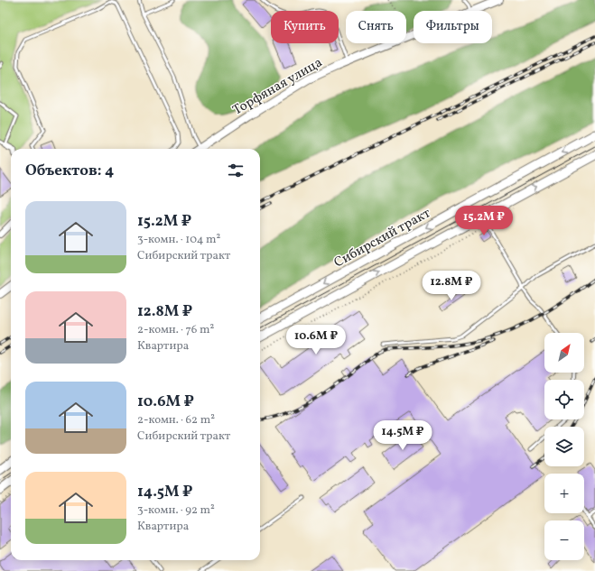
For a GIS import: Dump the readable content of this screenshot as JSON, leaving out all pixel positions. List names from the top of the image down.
{
  "streets": {
    "main road": ["Сибирский тракт"],
    "street": ["Торфяная улица"]
  },
  "north": "top right",
  "page": {
    "chip": ["Купить", "Снять", "Фильтры"],
    "heading": "Объектов: 4",
    "list": [
      {
        "name": "15.2M ₽",
        "note": "3-комн. · 104 m² · Сибирский тракт"
      },
      {
        "name": "12.8M ₽",
        "note": "2-комн. · 76 m² · Квартира"
      },
      {
        "name": "10.6M ₽",
        "note": "2-комн. · 62 m² · Сибирский тракт"
      },
      {
        "name": "14.5M ₽",
        "note": "3-комн. · 92 m² · Квартира"
      }
    ],
    "price": [
      "15.2M ₽",
      "12.8M ₽",
      "10.6M ₽",
      "14.5M ₽"
    ],
    "map_buttons": ["+", "−"]
  }
}
